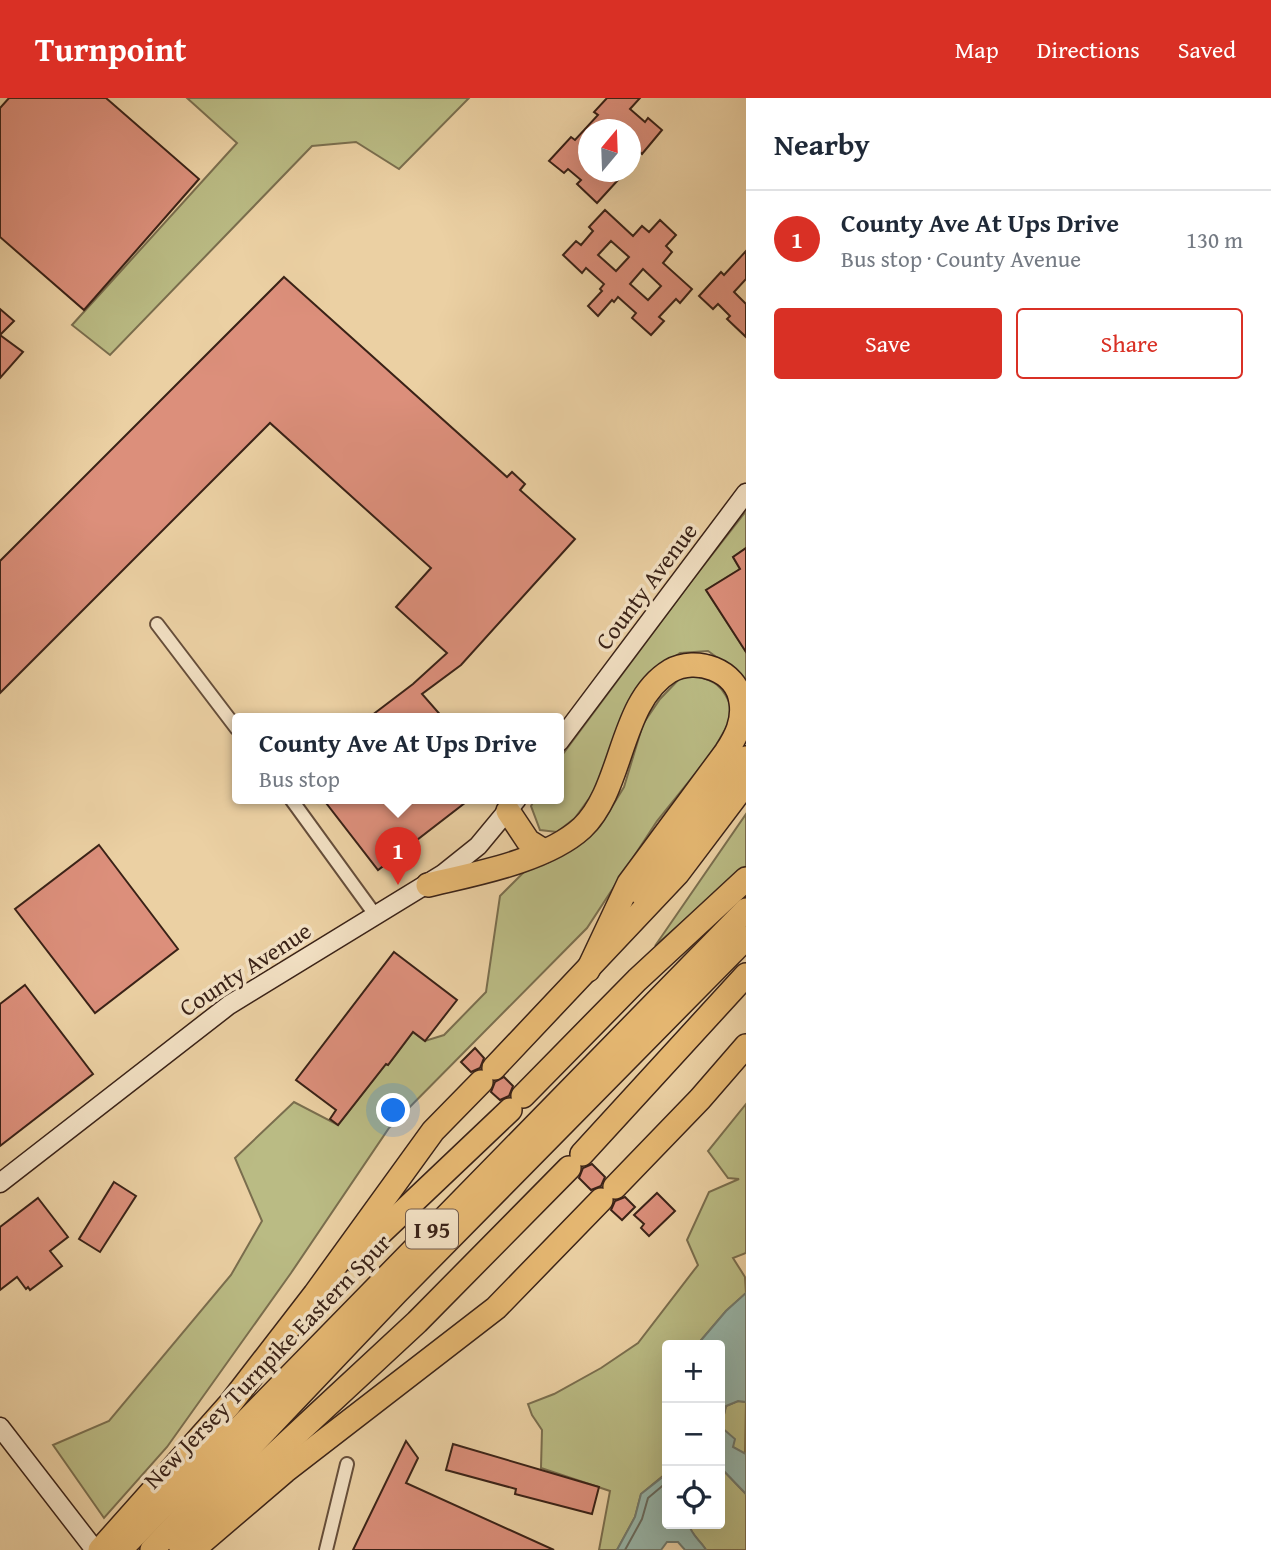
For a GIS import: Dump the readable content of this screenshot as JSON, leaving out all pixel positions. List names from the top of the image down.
{
  "streets": {
    "highway": ["I 95", "New Jersey Turnpike Eastern Spur"],
    "main road": ["County Avenue"]
  },
  "north": "top",
  "page": {
    "header": "Turnpoint",
    "nav": ["Map", "Directions", "Saved"],
    "heading": "Nearby",
    "list": [
      {
        "mark": "1",
        "name": "County Ave At Ups Drive",
        "note": "Bus stop · County Avenue",
        "value": "130 m"
      }
    ],
    "buttons": ["Save", "Share"],
    "popup": ["County Ave At Ups Drive", "Bus stop"],
    "pins": "1",
    "map_buttons": ["+", "−"]
  }
}
